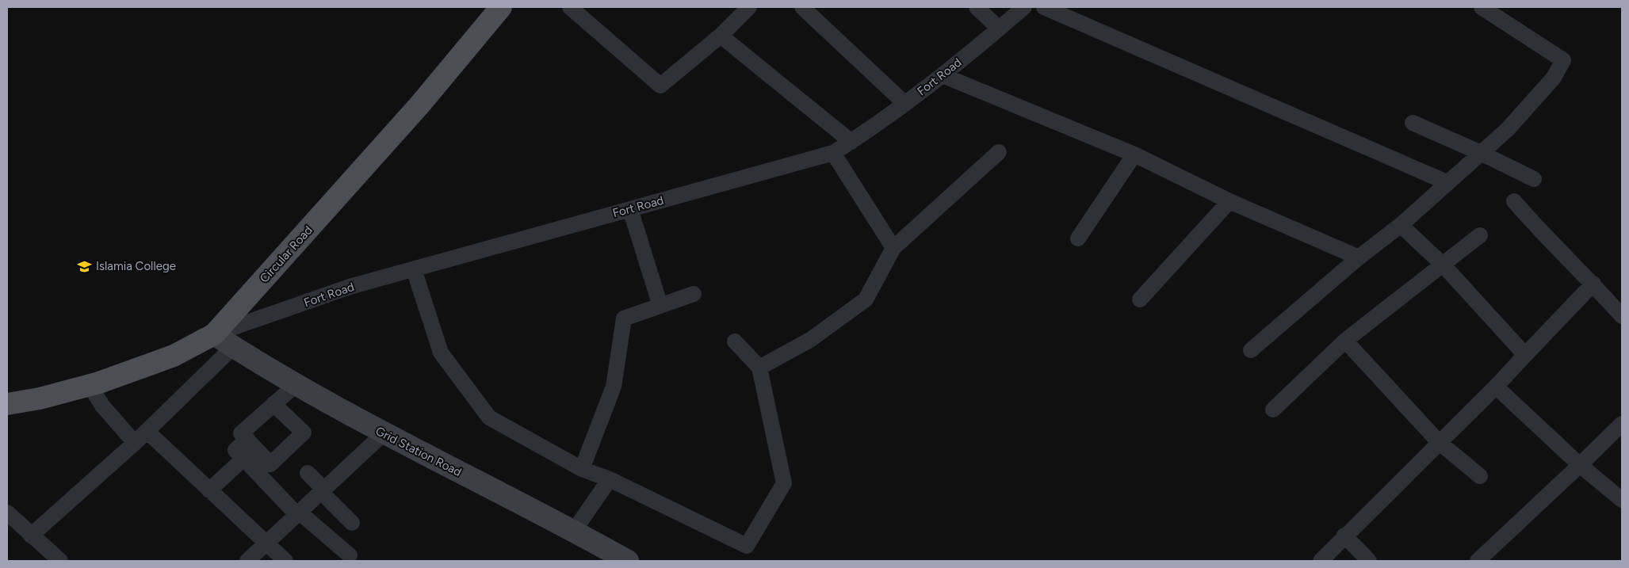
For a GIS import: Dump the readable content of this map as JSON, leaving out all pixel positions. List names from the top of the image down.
{
  "streets": {
    "main road": ["Circular Road", "Grid Station Road"],
    "street": ["Fort Road"]
  },
  "crossings": [
    ["Fort Road", "Circular Road"],
    ["Fort Road", "Grid Station Road"],
    ["Circular Road", "Grid Station Road"]
  ],
  "places": {
    "school or university": ["Islamia College"]
  }
}
